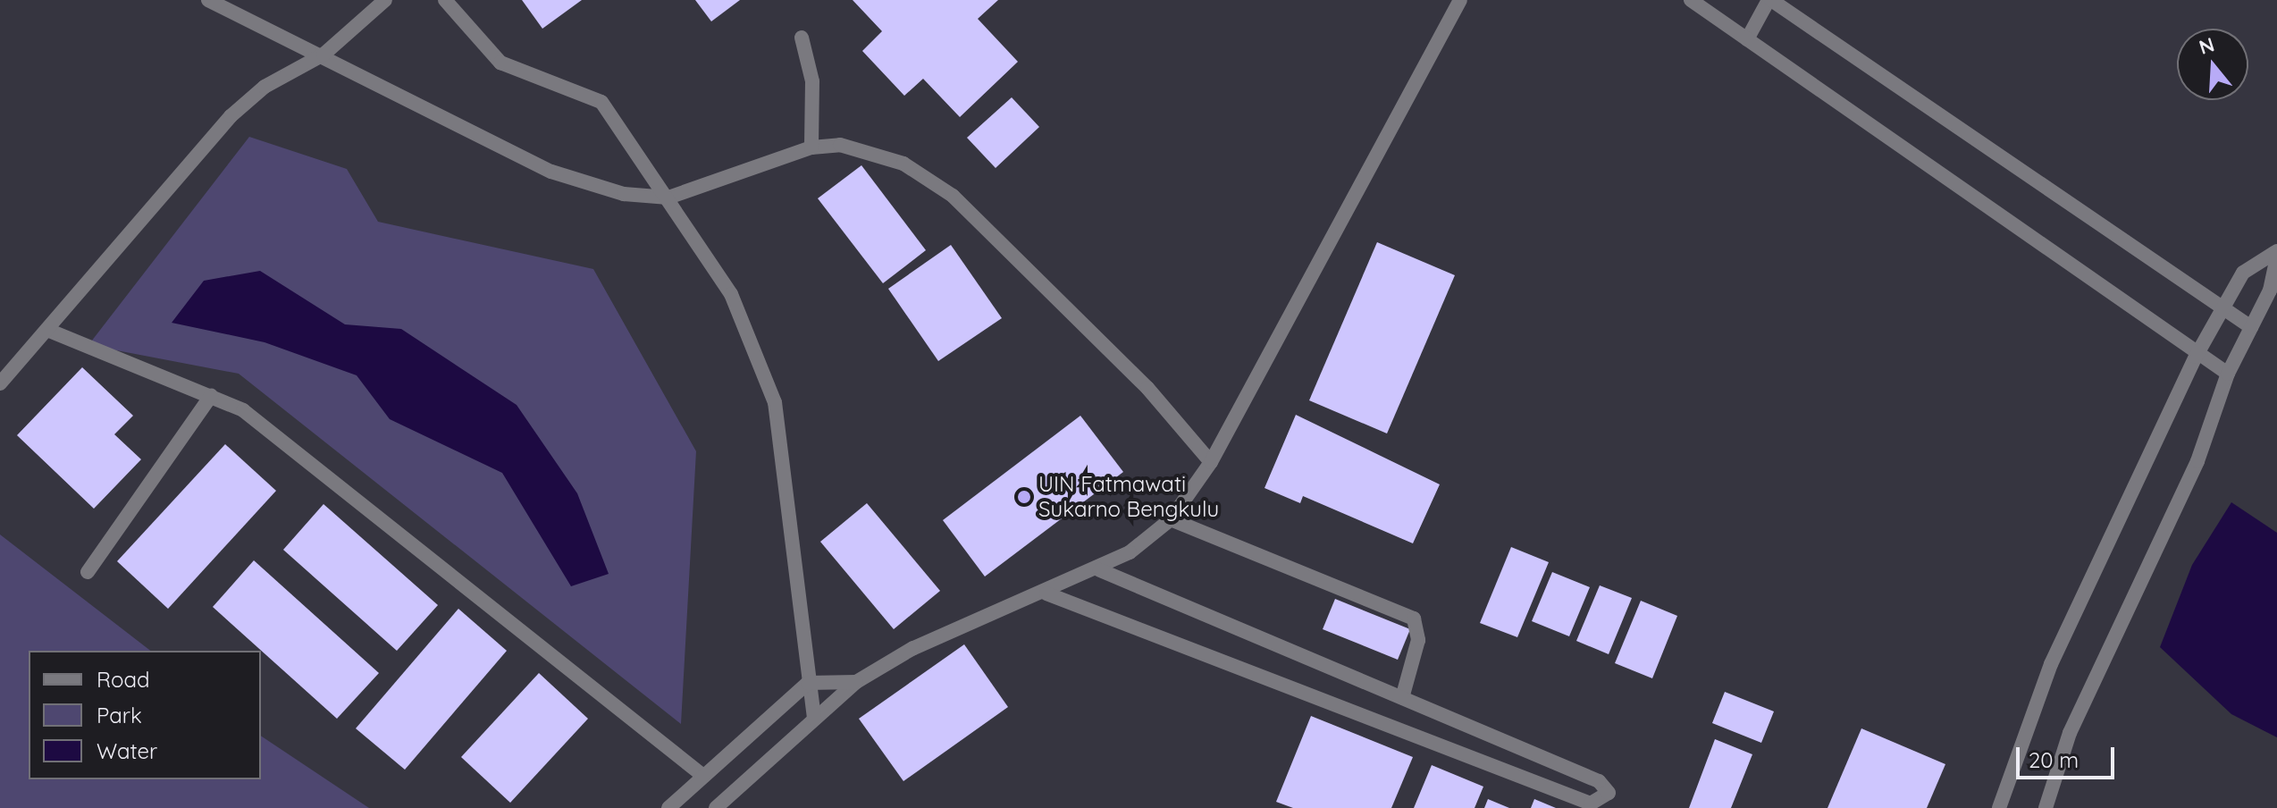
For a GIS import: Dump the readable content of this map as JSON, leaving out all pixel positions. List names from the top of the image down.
{
  "places": ["UIN Fatmawati Sukarno Bengkulu"],
  "legend": ["Road", "Park", "Water"],
  "scale_bar": "20 m",
  "north": "top"
}
